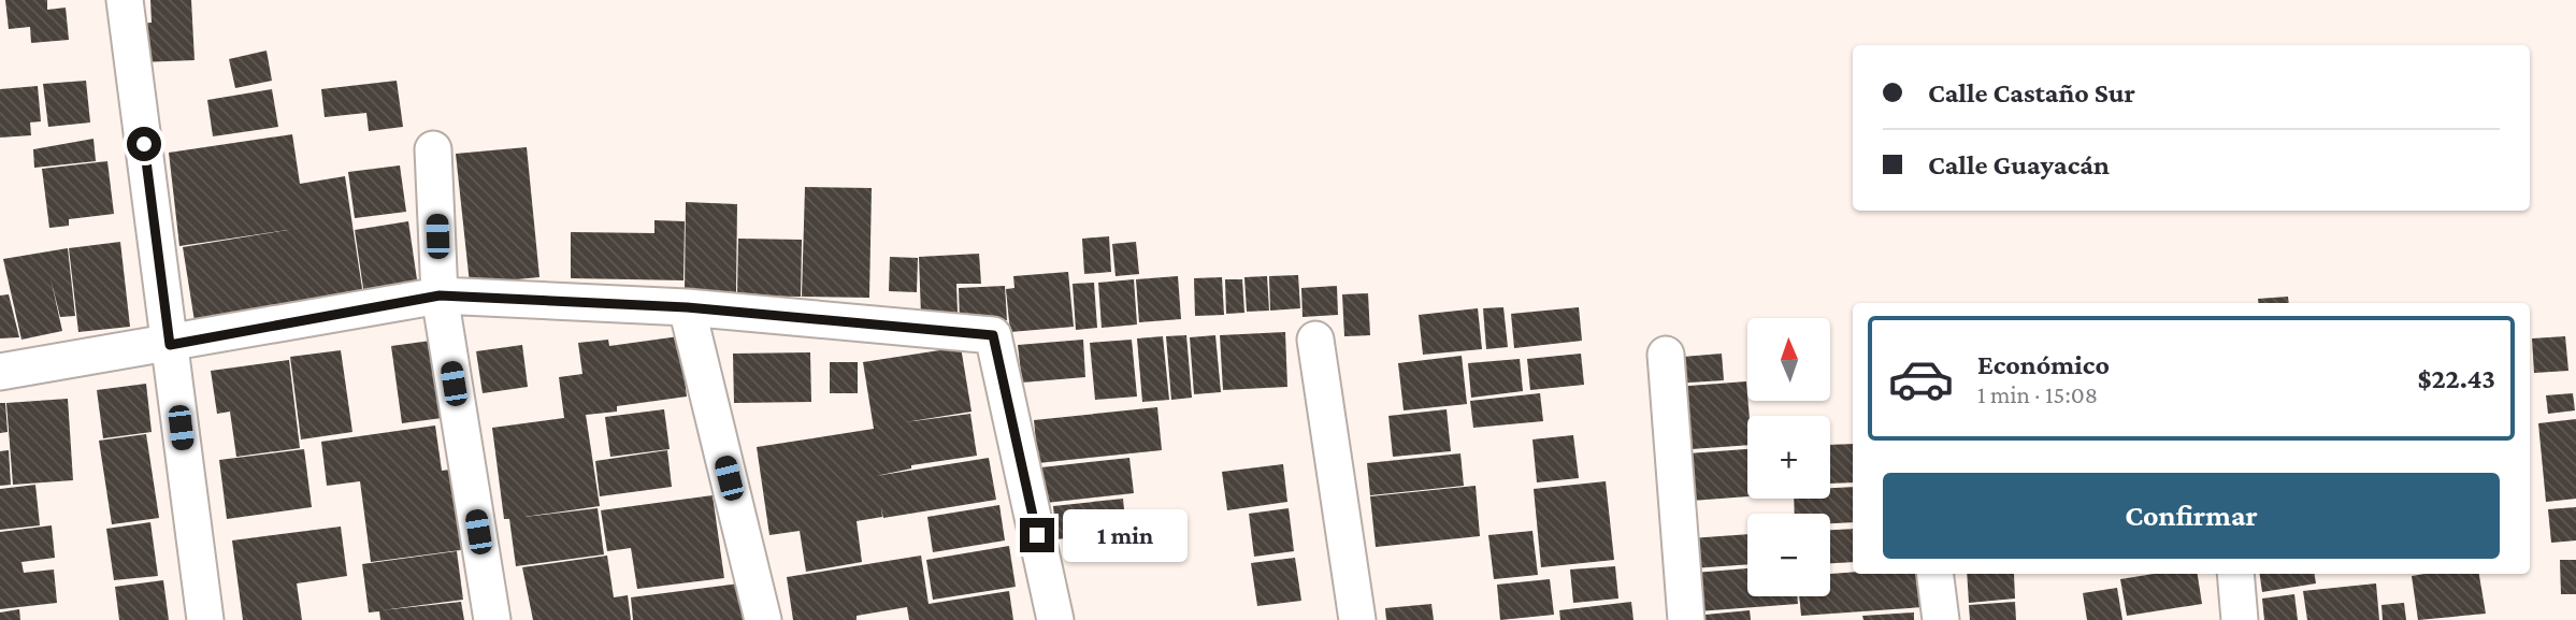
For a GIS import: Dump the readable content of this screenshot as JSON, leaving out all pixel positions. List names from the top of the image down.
{
  "north": "top",
  "page": {
    "banner": ["Calle Castaño Sur", "Calle Guayacán"],
    "list": [
      {
        "name": "Económico",
        "note": "1 min · 15:08",
        "value": "$22.43"
      }
    ],
    "map_buttons": ["+", "−"],
    "buttons": "Confirmar",
    "bubble": "1 min"
  }
}
